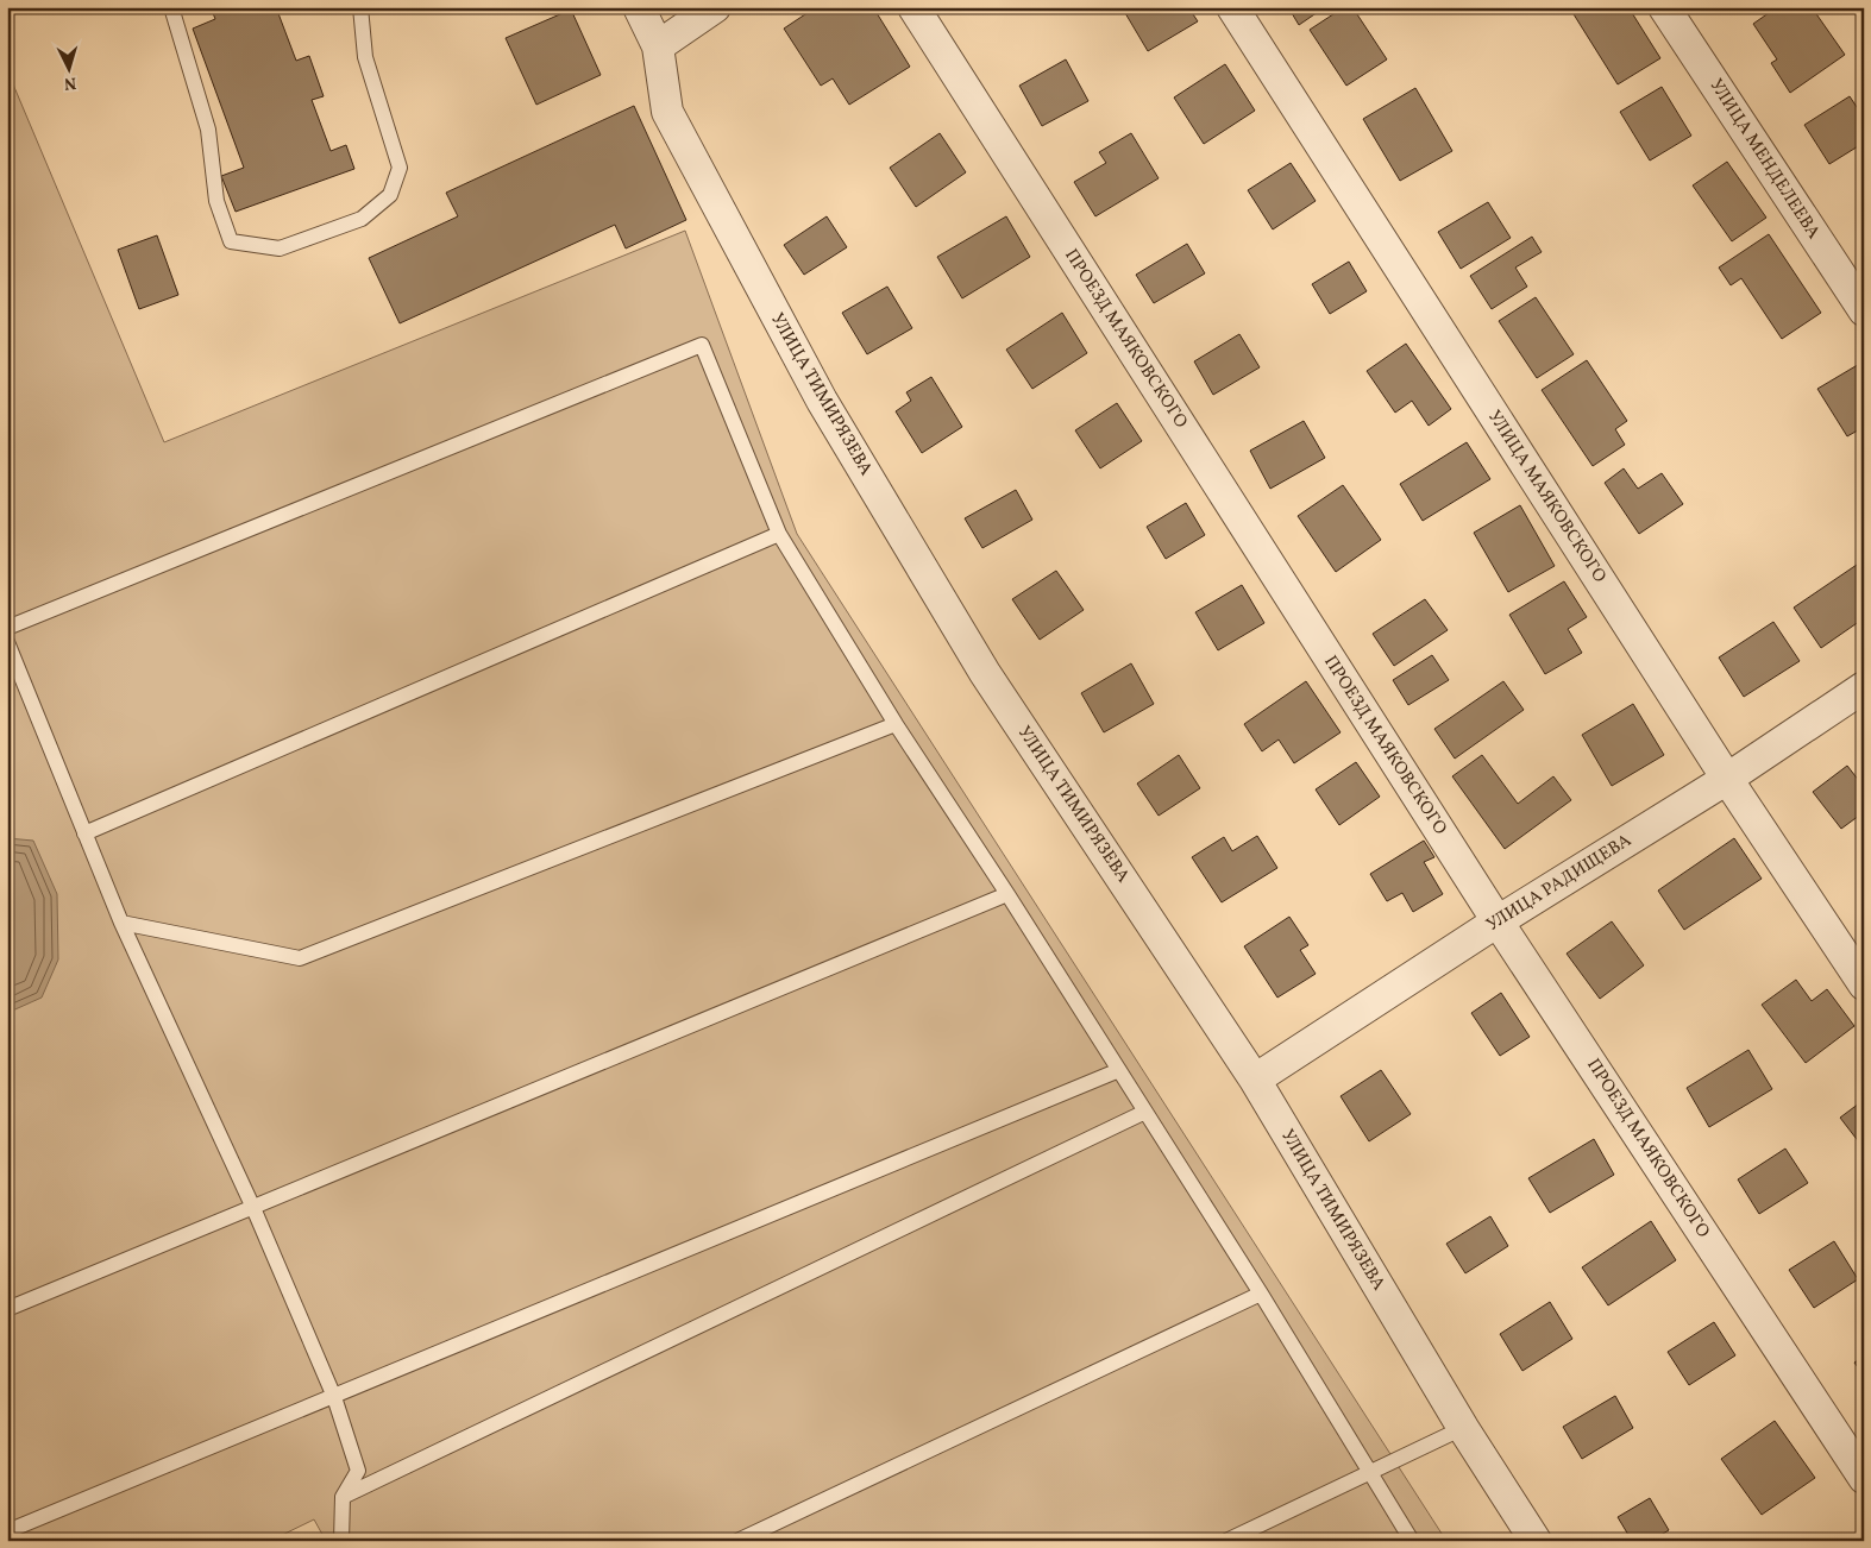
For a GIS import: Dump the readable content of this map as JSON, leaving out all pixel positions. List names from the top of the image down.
{
  "streets": {
    "street": [
      "УЛИЦА МЕНДЕЛЕЕВА",
      "ПРОЕЗД МАЯКОВСКОГО",
      "УЛИЦА ТИМИРЯЗЕВА",
      "УЛИЦА МАЯКОВСКОГО",
      "УЛИЦА РАДИЩЕВА"
    ]
  },
  "crossings": [
    ["ПРОЕЗД МАЯКОВСКОГО", "УЛИЦА РАДИЩЕВА"],
    ["УЛИЦА ТИМИРЯЗЕВА", "УЛИЦА РАДИЩЕВА"],
    ["УЛИЦА МАЯКОВСКОГО", "УЛИЦА РАДИЩЕВА"]
  ],
  "north": "bottom"
}
